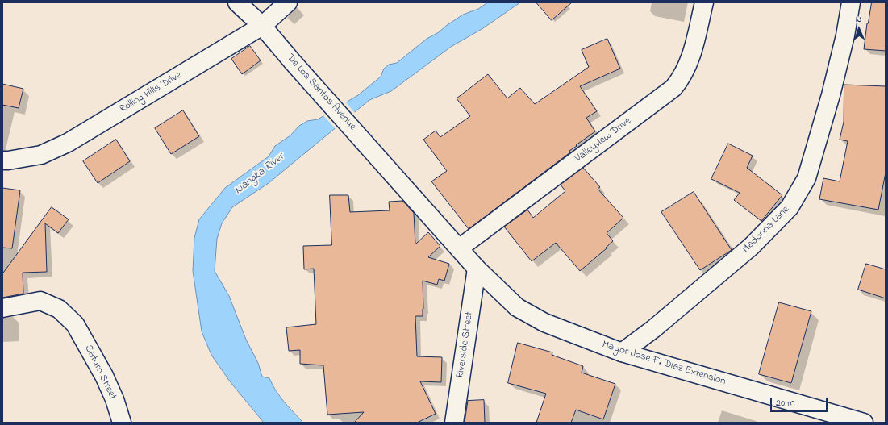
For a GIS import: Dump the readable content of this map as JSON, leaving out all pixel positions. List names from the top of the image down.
{
  "streets": {
    "street": [
      "Rolling Hills Drive",
      "De Los Santos Avenue",
      "Valleyview Drive",
      "Madonna Lane",
      "Riverside Street",
      "Mayor Jose F. Diaz Extension",
      "Saturn Street"
    ]
  },
  "crossings": [
    ["Rolling Hills Drive", "De Los Santos Avenue"],
    ["De Los Santos Avenue", "Mayor Jose F. Diaz Extension"],
    ["Valleyview Drive", "Mayor Jose F. Diaz Extension"],
    ["Madonna Lane", "Mayor Jose F. Diaz Extension"],
    ["Riverside Street", "Mayor Jose F. Diaz Extension"]
  ],
  "water": ["Nangka River"],
  "scale_bar": "20 m",
  "north": "top"
}
